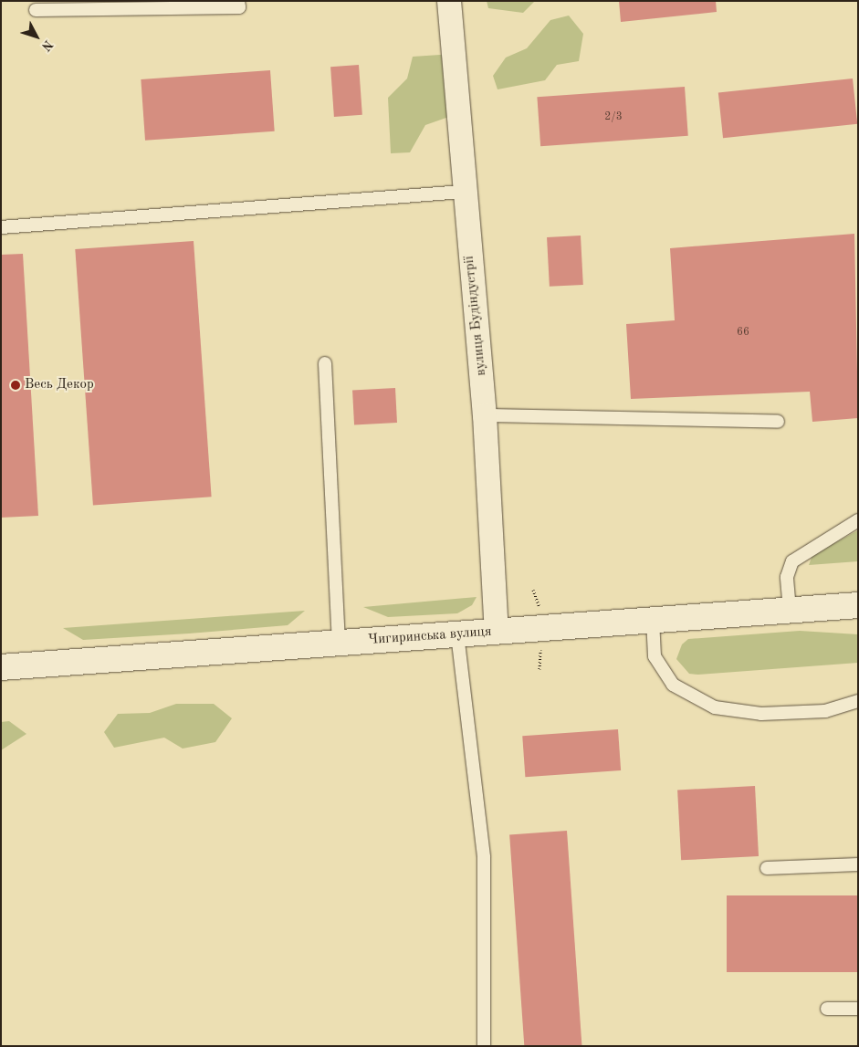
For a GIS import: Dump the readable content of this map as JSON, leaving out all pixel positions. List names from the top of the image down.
{
  "streets": {
    "main road": ["Чигиринська вулиця"],
    "street": ["вулиця Будіндустрії"]
  },
  "crossings": [
    ["вулиця Будіндустрії", "Чигиринська вулиця"]
  ],
  "places": ["Весь Декор"],
  "house_numbers": ["2/3", "66"],
  "north": "bottom right"
}
